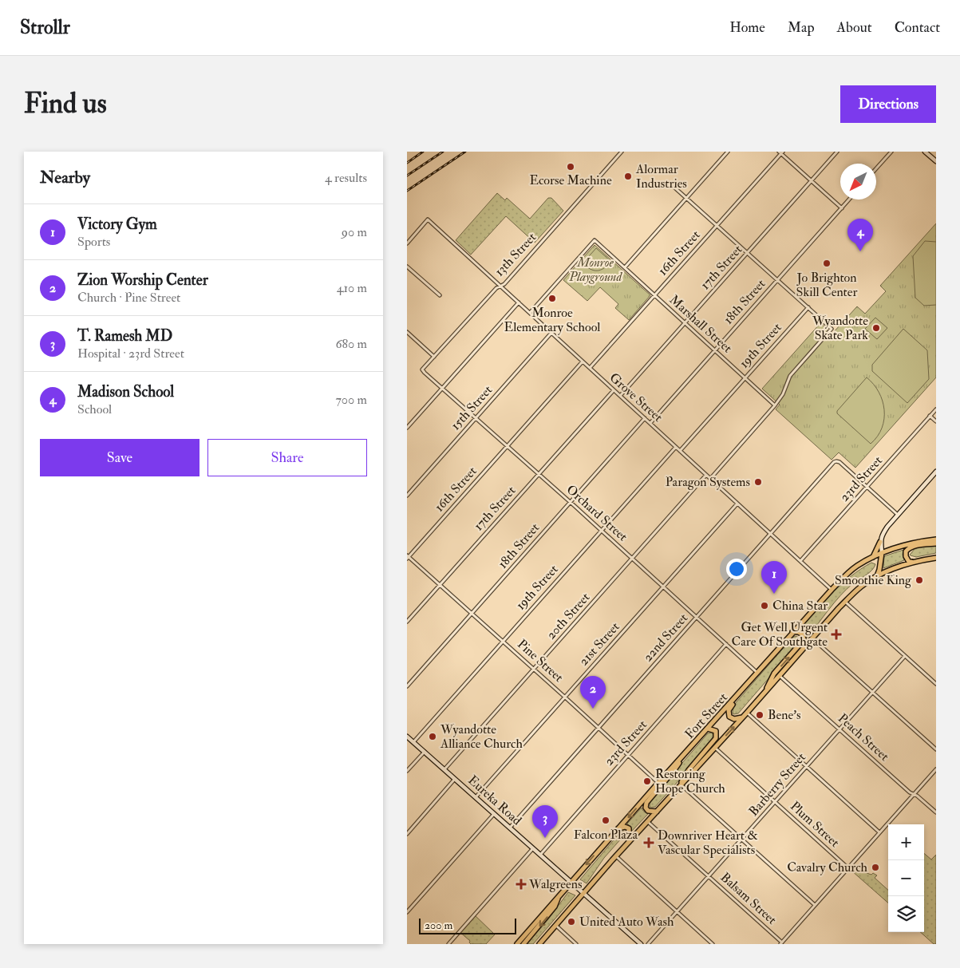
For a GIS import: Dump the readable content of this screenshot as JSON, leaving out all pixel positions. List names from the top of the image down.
{
  "streets": {
    "main road": ["Fort Street", "Eureka Road"],
    "street": [
      "16th Street",
      "13th Street",
      "17th Street",
      "18th Street",
      "Marshall Street",
      "19th Street",
      "Grove Street",
      "15th Street",
      "23rd Street",
      "Orchard Street",
      "20th Street",
      "22nd Street",
      "21st Street",
      "Pine Street",
      "Peach Street",
      "Barberry Street",
      "Plum Street",
      "Balsam Street"
    ]
  },
  "crossings": [
    ["16th Street", "Marshall Street"],
    ["16th Street", "Grove Street"],
    ["16th Street", "Orchard Street"],
    ["16th Street", "Pine Street"],
    ["13th Street", "Grove Street"],
    ["13th Street", "Orchard Street"],
    ["17th Street", "Marshall Street"],
    ["17th Street", "Grove Street"],
    ["17th Street", "Orchard Street"],
    ["17th Street", "Pine Street"],
    ["18th Street", "Marshall Street"],
    ["18th Street", "Grove Street"],
    ["18th Street", "Orchard Street"],
    ["18th Street", "Pine Street"],
    ["Marshall Street", "19th Street"],
    ["Marshall Street", "Grove Street"],
    ["19th Street", "Grove Street"],
    ["19th Street", "Orchard Street"],
    ["19th Street", "Pine Street"],
    ["19th Street", "Eureka Road"],
    ["Grove Street", "15th Street"],
    ["Grove Street", "23rd Street"],
    ["Grove Street", "20th Street"],
    ["Grove Street", "22nd Street"],
    ["Grove Street", "21st Street"],
    ["Grove Street", "Fort Street"],
    ["15th Street", "Orchard Street"],
    ["23rd Street", "Orchard Street"],
    ["23rd Street", "22nd Street"],
    ["23rd Street", "Pine Street"],
    ["23rd Street", "Eureka Road"],
    ["Orchard Street", "20th Street"],
    ["Orchard Street", "22nd Street"],
    ["Orchard Street", "21st Street"],
    ["Orchard Street", "Fort Street"],
    ["20th Street", "Pine Street"],
    ["20th Street", "Eureka Road"],
    ["22nd Street", "Pine Street"],
    ["22nd Street", "Eureka Road"],
    ["21st Street", "Pine Street"],
    ["21st Street", "Eureka Road"],
    ["Pine Street", "Fort Street"],
    ["Fort Street", "Eureka Road"],
    ["Peach Street", "Barberry Street"],
    ["Barberry Street", "Plum Street"],
    ["Barberry Street", "Balsam Street"]
  ],
  "parks": ["Monroe Playground"],
  "places": {
    "other": [
      "Ecorse Machine",
      "Alormar Industries",
      "Jo Brighton Skill Center",
      "Monroe Elementary School",
      "Wyandotte Skate Park",
      "Paragon Systems",
      "Smoothie King",
      "China Star",
      "Bene's",
      "Wyandotte Alliance Church",
      "Restoring Hope Church",
      "Falcon Plaza",
      "Cavalry Church",
      "United Auto Wash"
    ],
    "health": ["Get Well Urgent Care Of Southgate", "Downriver Heart & Vascular Specialists", "Walgreens"]
  },
  "scale_bar": "200 m",
  "north": "bottom left",
  "page": {
    "header": "Strollr",
    "nav": [
      "Home",
      "Map",
      "About",
      "Contact"
    ],
    "buttons": [
      "Directions",
      ["Save", "Share"]
    ],
    "title": "Find us",
    "heading": ["Nearby", "4 results"],
    "list": [
      {
        "mark": "1",
        "name": "Victory Gym",
        "note": "Sports",
        "value": "90 m"
      },
      {
        "mark": "2",
        "name": "Zion Worship Center",
        "note": "Church · Pine Street",
        "value": "410 m"
      },
      {
        "mark": "3",
        "name": "T. Ramesh MD",
        "note": "Hospital · 23rd Street",
        "value": "680 m"
      },
      {
        "mark": "4",
        "name": "Madison School",
        "note": "School",
        "value": "700 m"
      }
    ],
    "pins": [
      "4",
      "1",
      "2",
      "3"
    ],
    "map_buttons": ["+", "−"],
    "scale": "200 m"
  }
}
